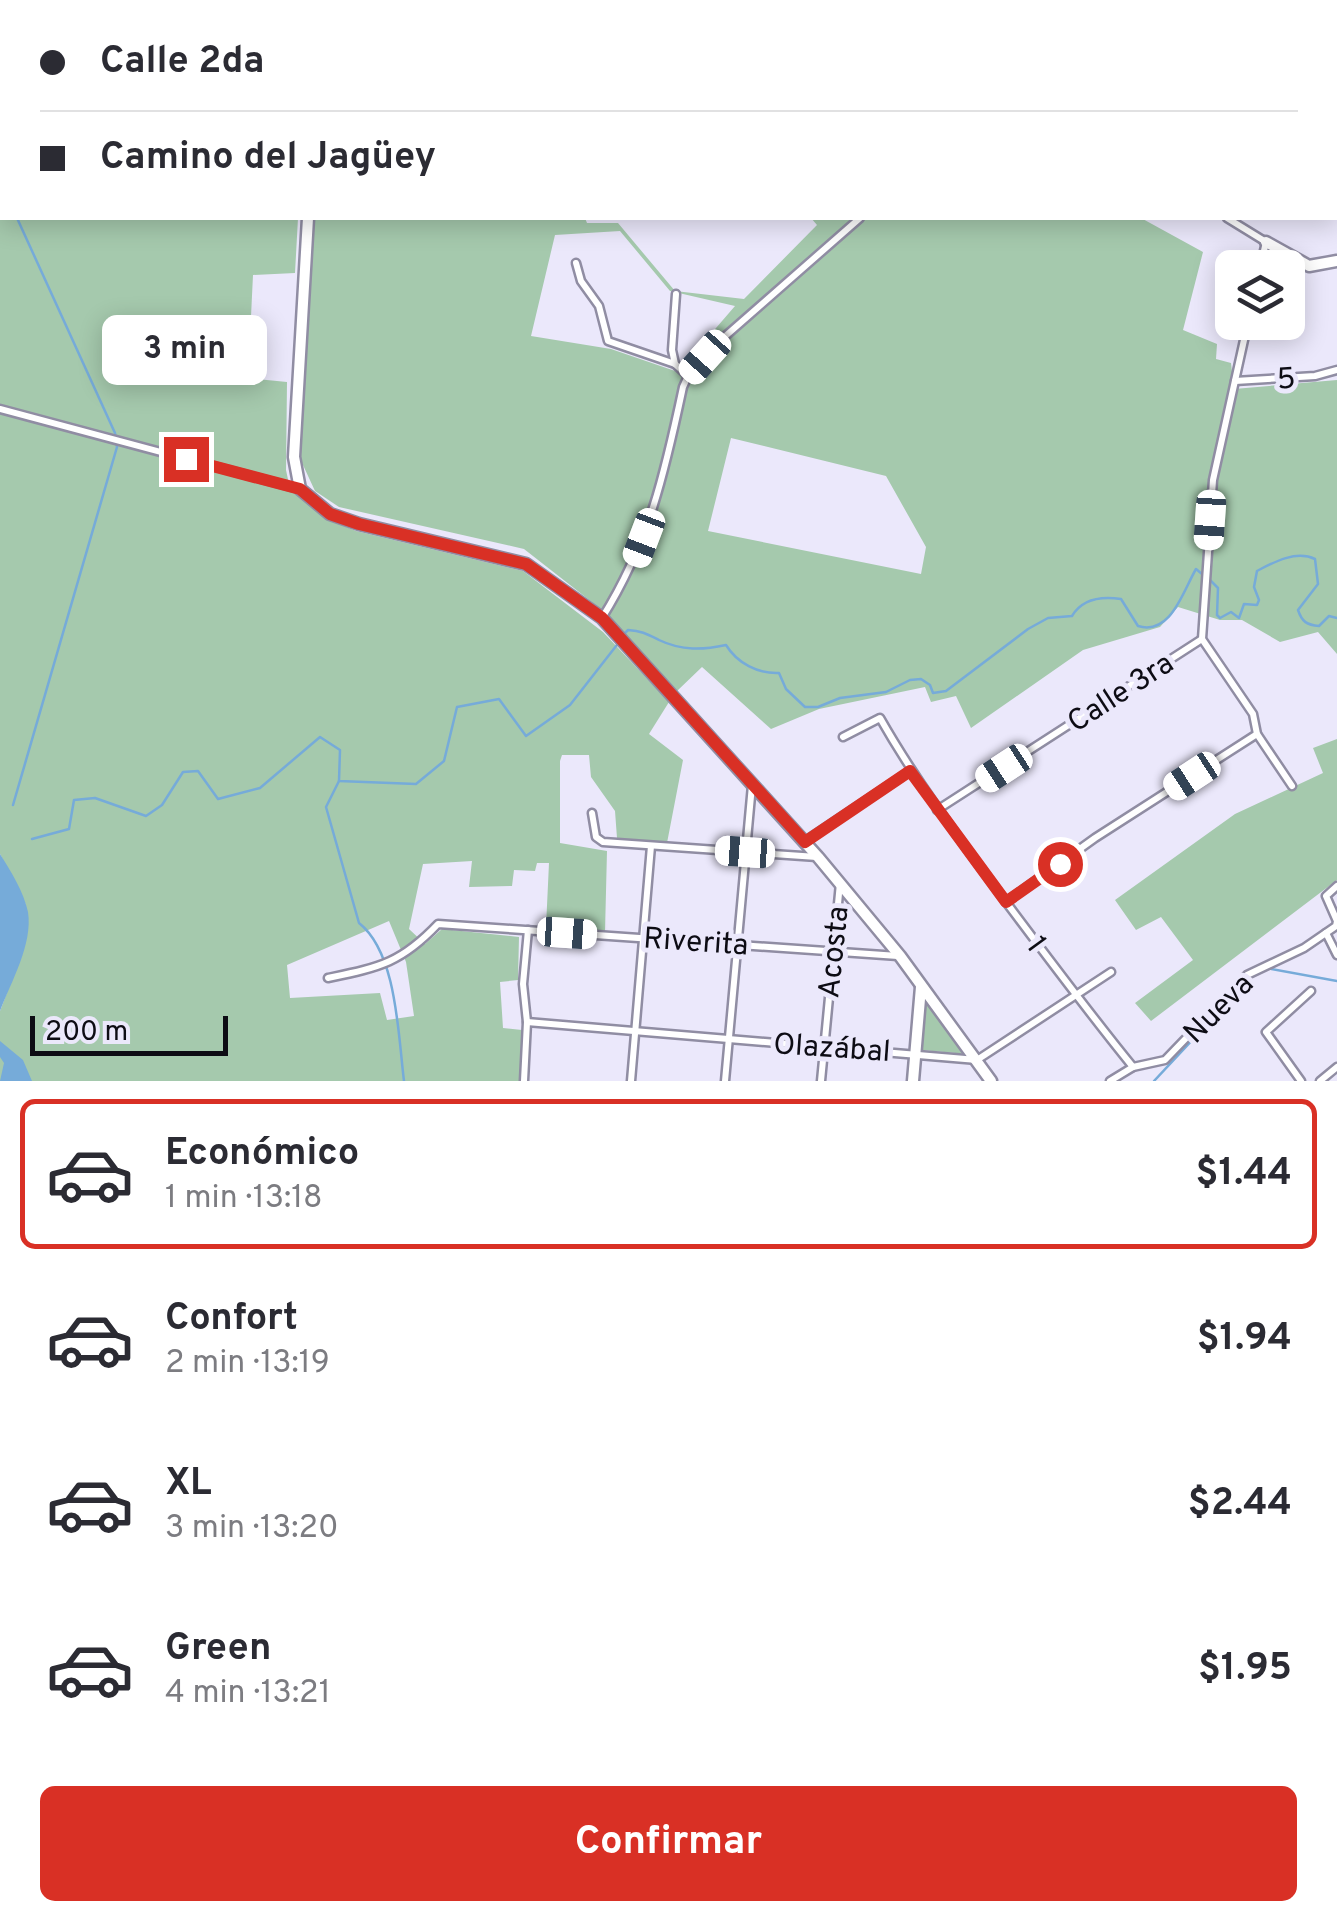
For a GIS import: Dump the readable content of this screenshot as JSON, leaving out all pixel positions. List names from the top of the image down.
{
  "streets": {
    "street": [
      "5",
      "Calle 3ra",
      "Riverita",
      "1",
      "Acosta",
      "Nueva",
      "Olazábal"
    ]
  },
  "crossings": [
    ["Calle 3ra", "1"],
    ["Riverita", "Acosta"],
    ["1", "Nueva"],
    ["Acosta", "Olazábal"]
  ],
  "scale_bar": "200 m",
  "page": {
    "banner": ["Calle 2da", "Camino del Jagüey"],
    "bubble": "3 min",
    "scale": "200 m",
    "list": [
      {
        "name": "Económico",
        "note": "1 min · 13:18",
        "value": "$1.44"
      },
      {
        "name": "Confort",
        "note": "2 min · 13:19",
        "value": "$1.94"
      },
      {
        "name": "XL",
        "note": "3 min · 13:20",
        "value": "$2.44"
      },
      {
        "name": "Green",
        "note": "4 min · 13:21",
        "value": "$1.95"
      }
    ],
    "buttons": "Confirmar"
  }
}
